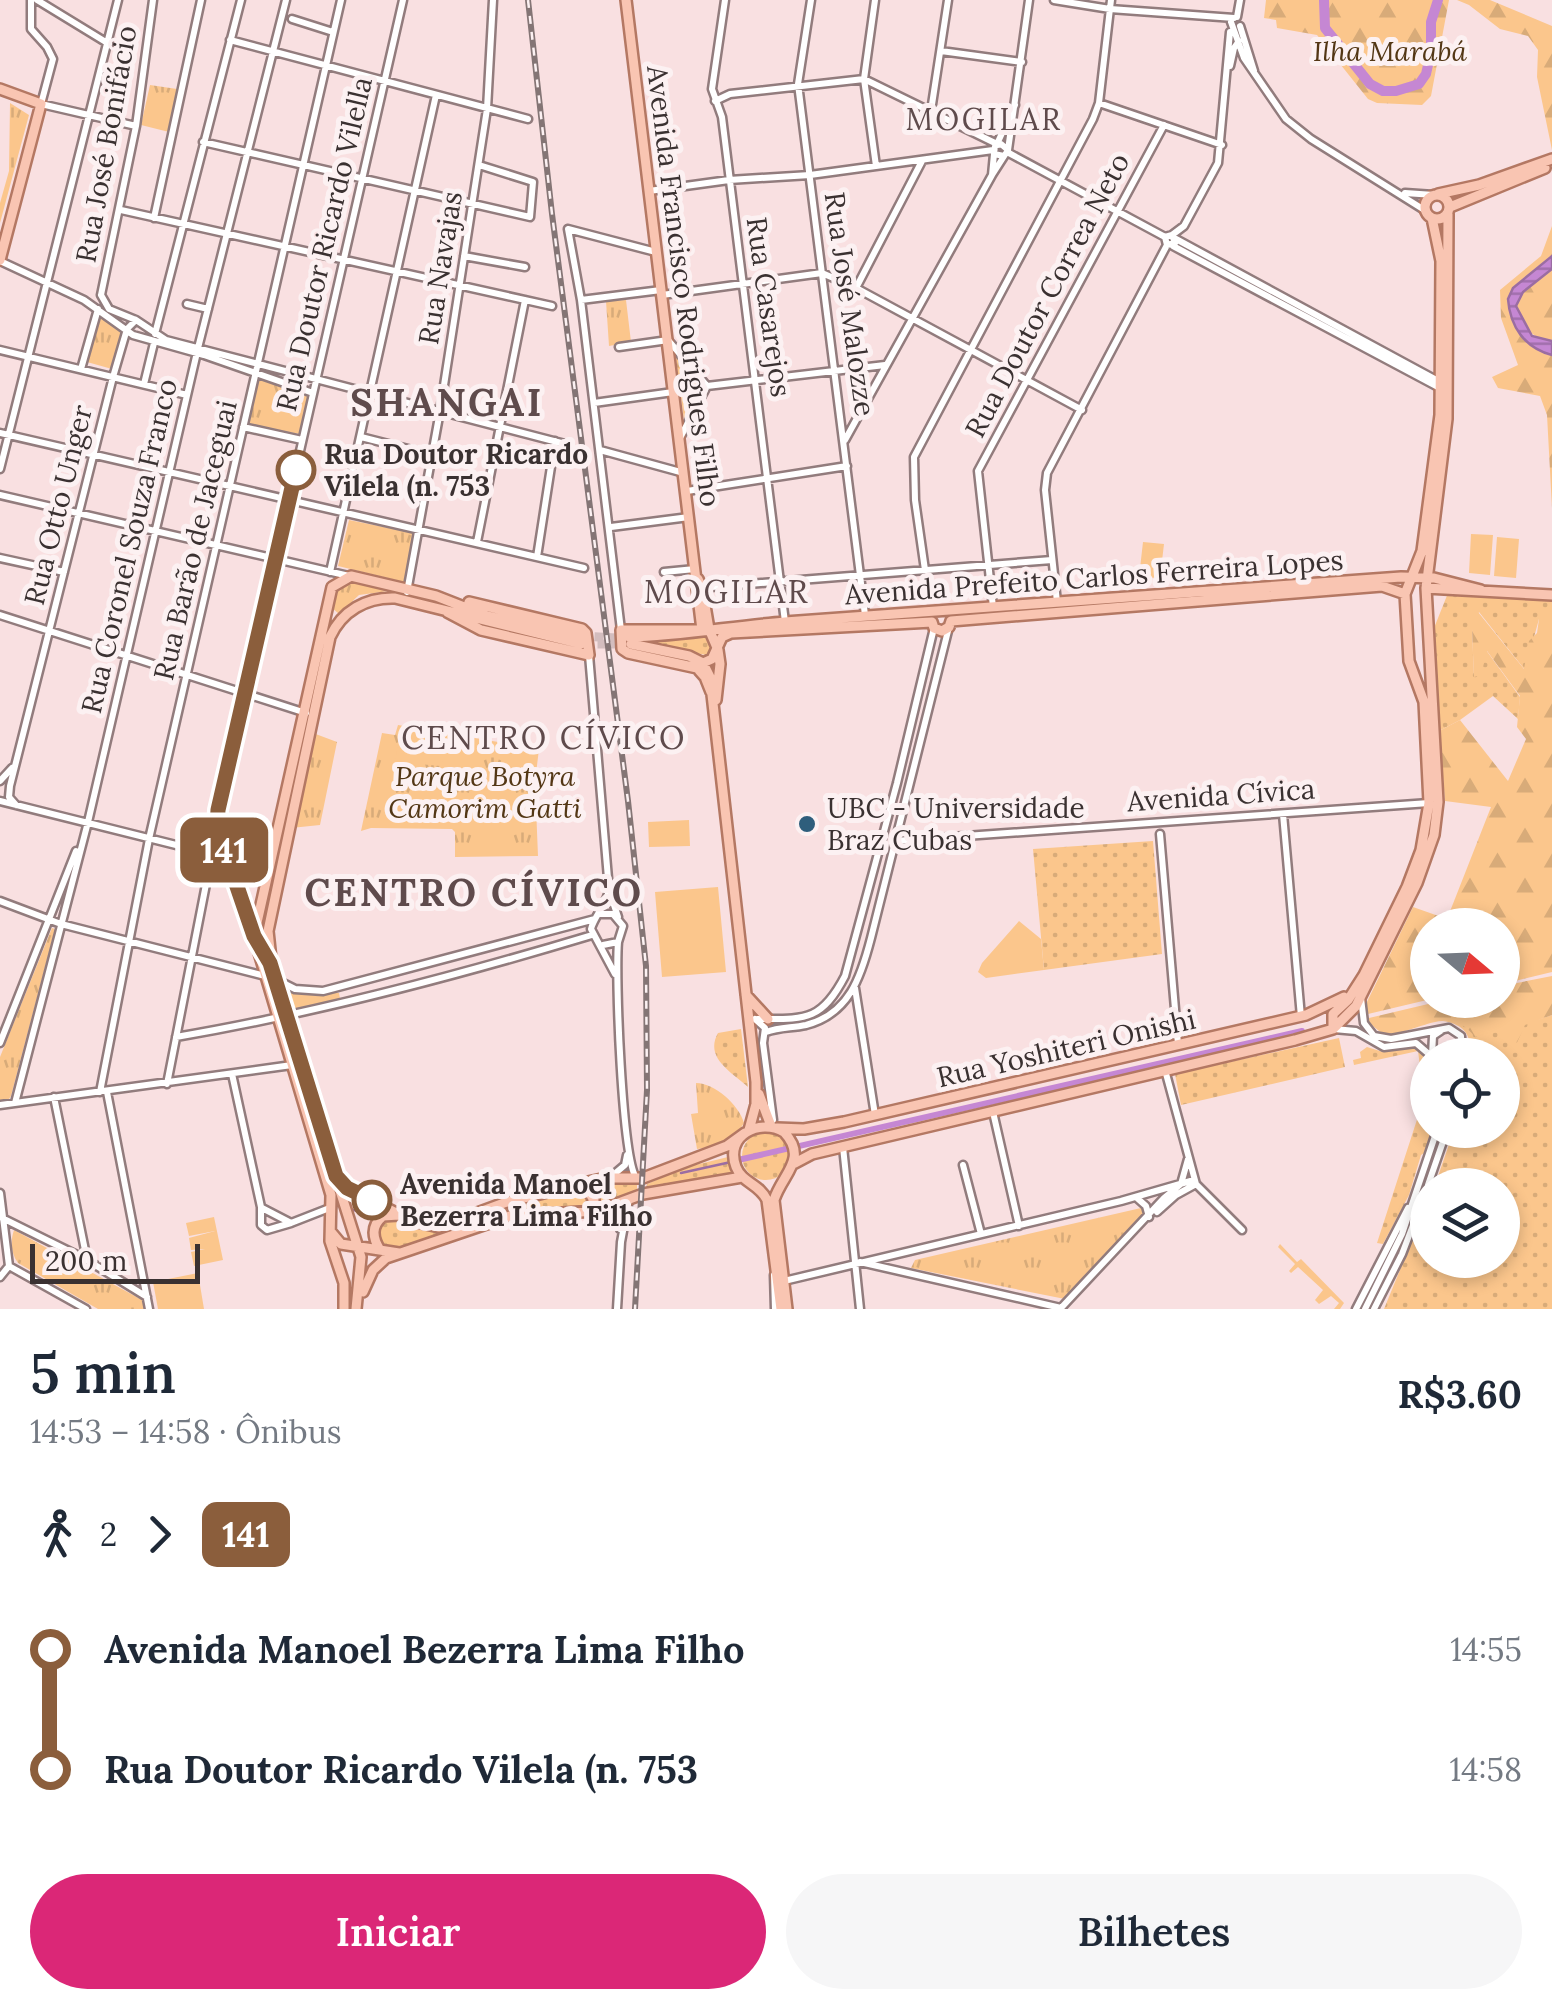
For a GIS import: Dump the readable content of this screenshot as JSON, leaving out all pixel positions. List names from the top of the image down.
{
  "streets": {
    "main road": ["Avenida Francisco Rodrigues Filho", "Avenida Prefeito Carlos Ferreira Lopes", "Rua Yoshiteri Onishi"],
    "street": [
      "Rua José Bonifácio",
      "Rua Doutor Ricardo Vilella",
      "Rua Navajas",
      "Rua Doutor Correa Neto",
      "Rua José Malozze",
      "Rua Casarejos",
      "Rua Otto Unger",
      "Rua Barão de Jaceguai",
      "Rua Coronel Souza Franco",
      "Avenida Cívica"
    ]
  },
  "crossings": [
    ["Avenida Francisco Rodrigues Filho", "Avenida Prefeito Carlos Ferreira Lopes"],
    ["Avenida Francisco Rodrigues Filho", "Rua Yoshiteri Onishi"],
    ["Rua Doutor Correa Neto", "Avenida Prefeito Carlos Ferreira Lopes"],
    ["Rua José Malozze", "Avenida Prefeito Carlos Ferreira Lopes"],
    ["Rua Casarejos", "Avenida Prefeito Carlos Ferreira Lopes"]
  ],
  "districts": [
    "MOGILAR",
    "SHANGAI",
    "MOGILAR",
    "CENTRO CÍVICO",
    "CENTRO CÍVICO"
  ],
  "parks": ["Ilha Marabá", "Parque Botyra Camorim Gatti"],
  "places": ["Rua Doutor Ricardo Vilela (n. 753", "UBC - Universidade Braz Cubas", "Avenida Manoel Bezerra Lima Filho"],
  "lines": ["bus line 141"],
  "scale_bar": "200 m",
  "north": "right",
  "page": {
    "on_map": "141",
    "scale": "200 m",
    "heading": ["5 min", "14:53 – 14:58 · Ônibus", "R$3.60"],
    "legs": ["2", "141"],
    "list": [
      {
        "name": "Avenida Manoel Bezerra Lima Filho",
        "value": "14:55"
      },
      {
        "name": "Rua Doutor Ricardo Vilela (n. 753",
        "value": "14:58"
      }
    ],
    "buttons": ["Iniciar", "Bilhetes"]
  }
}
